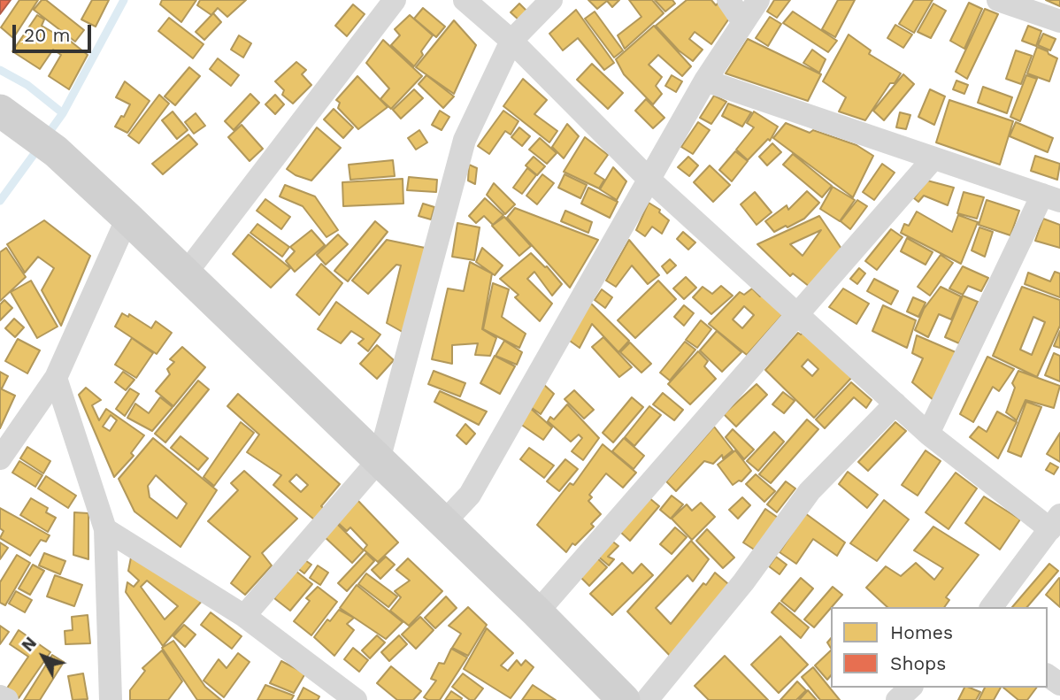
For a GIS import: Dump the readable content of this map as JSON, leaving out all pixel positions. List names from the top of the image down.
{
  "legend": ["Homes", "Shops"],
  "scale_bar": "20 m",
  "north": "top left"
}
